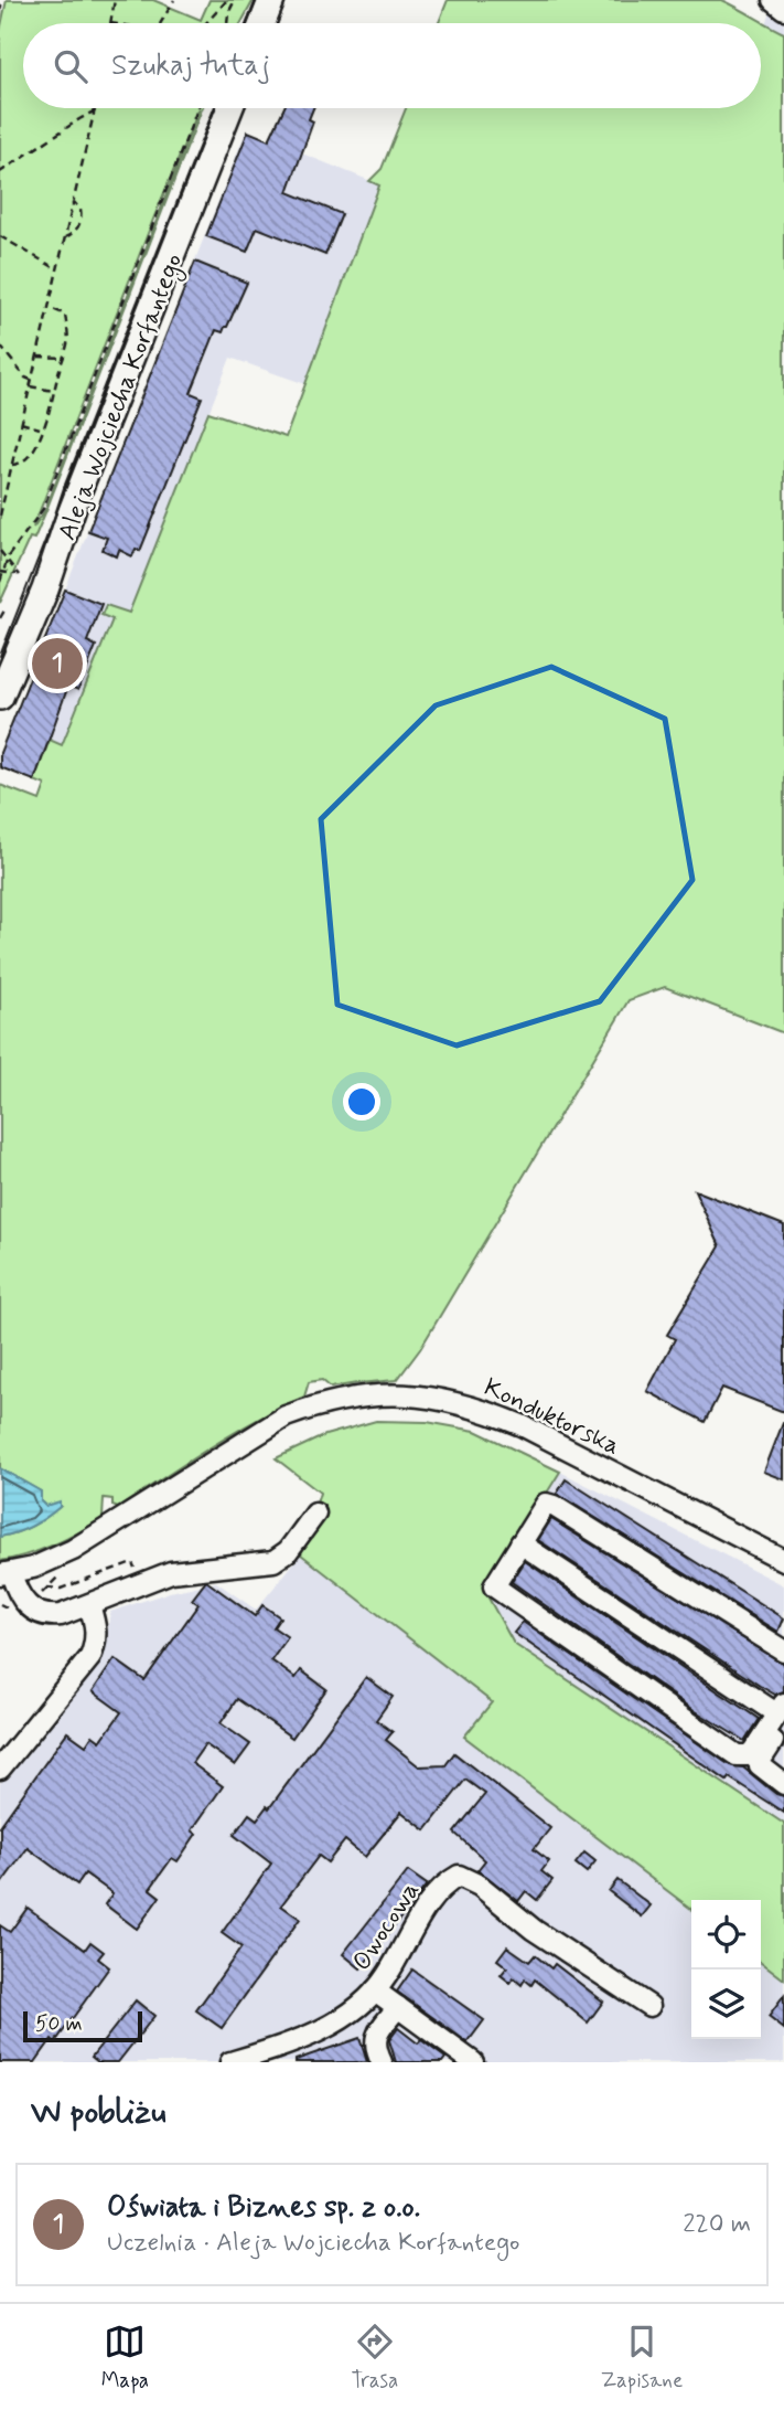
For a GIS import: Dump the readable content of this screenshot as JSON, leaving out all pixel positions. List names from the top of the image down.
{
  "streets": {
    "main road": ["Aleja Wojciecha Korfantego"],
    "street": ["Konduktorska", "Owocowa"]
  },
  "scale_bar": "50 m",
  "page": {
    "search": "Szukaj tutaj",
    "pins": "1",
    "scale": "50 m",
    "heading": "W pobliżu",
    "list": [
      {
        "mark": "1",
        "name": "Oświata i Biznes sp. z o.o.",
        "note": "Uczelnia · Aleja Wojciecha Korfantego",
        "value": "220 m"
      }
    ],
    "nav": ["Mapa", "Trasa", "Zapisane"]
  }
}
